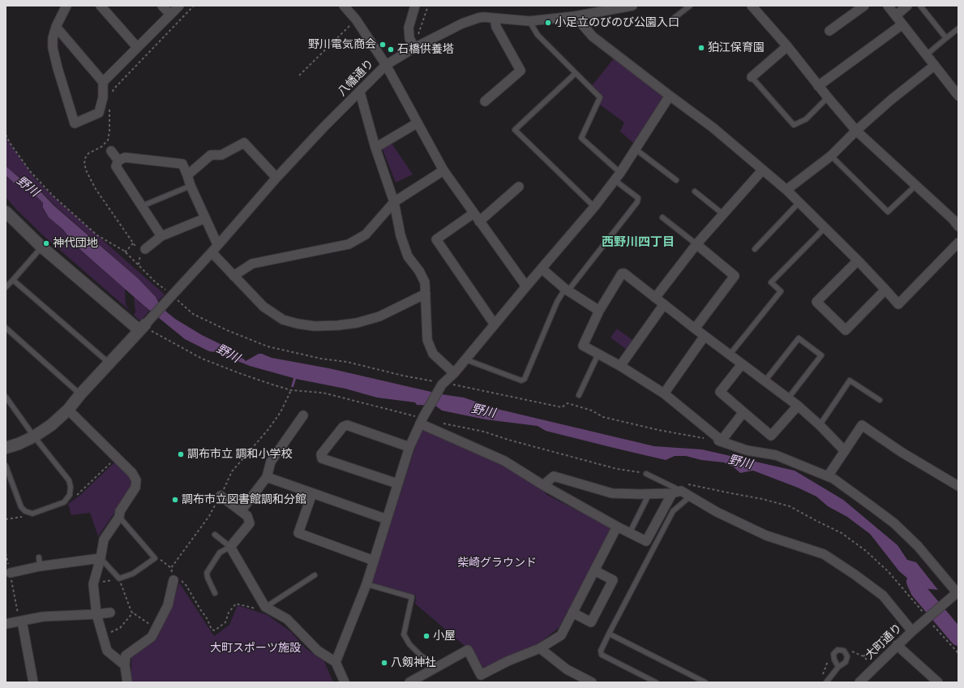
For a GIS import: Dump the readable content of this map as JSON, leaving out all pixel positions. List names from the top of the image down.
{
  "streets": {
    "street": ["八幡通り", "大町通り"]
  },
  "districts": ["西野川四丁目"],
  "water": ["野川"],
  "parks": ["柴崎グラウンド", "大町スポーツ施設"],
  "places": [
    "小足立のびのび公園入口",
    "野川電気商会",
    "狛江保育園",
    "石橋供養塔",
    "神代団地",
    "調布市立 調和小学校",
    "調布市立図書館調和分館",
    "小屋",
    "八剱神社"
  ]
}
